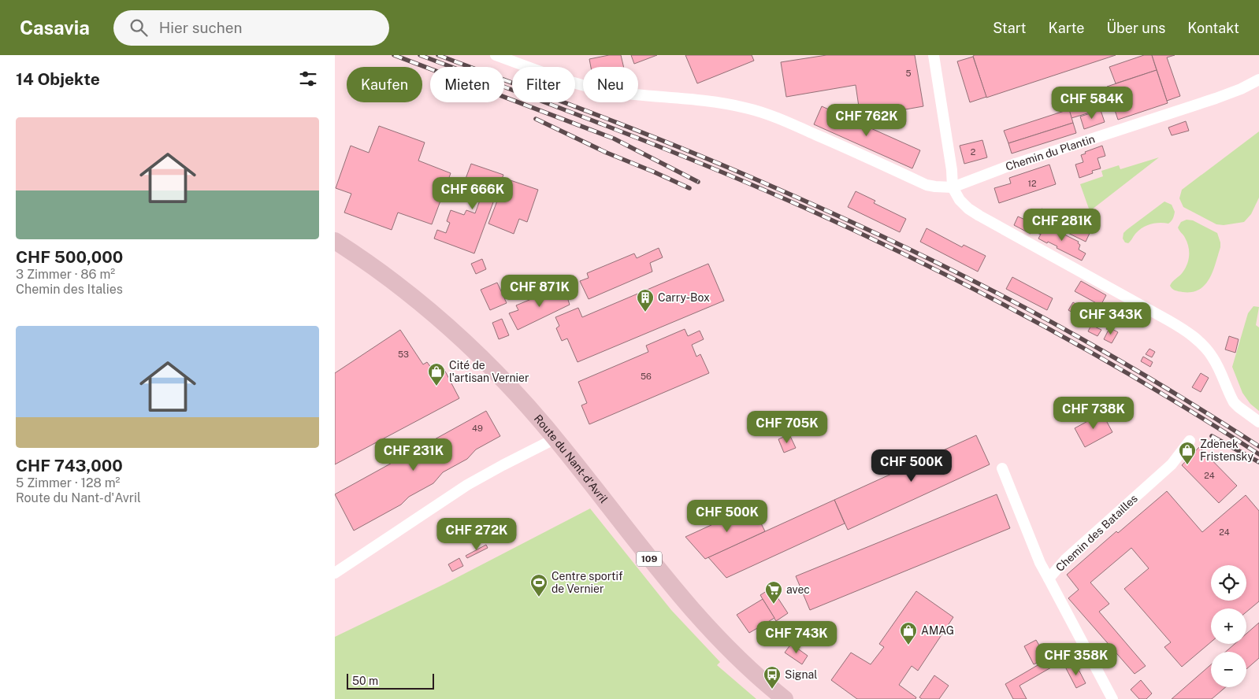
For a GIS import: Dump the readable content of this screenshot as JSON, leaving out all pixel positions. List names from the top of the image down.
{
  "streets": {
    "main road": ["Route du Nant-d'Avril", "109"],
    "street": ["Chemin du Plantin", "Chemin des Batailles"]
  },
  "places": {
    "building": ["Carry-Box"],
    "shop": ["Cité de l'artisan Vernier", "Zdenek Fristensky", "AMAG"],
    "sports": ["Centre sportif de Vernier"],
    "supermarket": ["avec"],
    "bus stop": ["Signal"]
  },
  "house_numbers": [
    "5",
    "2",
    "12",
    "53",
    "56",
    "49",
    "24",
    "24"
  ],
  "scale_bar": "50 m",
  "page": {
    "header": "Casavia",
    "search": "Hier suchen",
    "nav": [
      "Start",
      "Karte",
      "Über uns",
      "Kontakt"
    ],
    "heading": "14 Objekte",
    "chip": [
      "Kaufen",
      "Mieten",
      "Filter",
      "Neu"
    ],
    "price": [
      "CHF 584K",
      "CHF 762K",
      "CHF 666K",
      "CHF 281K",
      "CHF 871K",
      "CHF 343K",
      "CHF 738K",
      "CHF 705K",
      "CHF 231K",
      "CHF 500K",
      "CHF 500K",
      "CHF 272K",
      "CHF 743K",
      "CHF 358K"
    ],
    "list": [
      {
        "name": "CHF 500,000",
        "note": "3 Zimmer · 86 m² · Chemin des Italies"
      },
      {
        "name": "CHF 743,000",
        "note": "5 Zimmer · 128 m² · Route du Nant-d'Avril"
      }
    ],
    "map_buttons": ["+", "−"],
    "scale": "50 m"
  }
}
